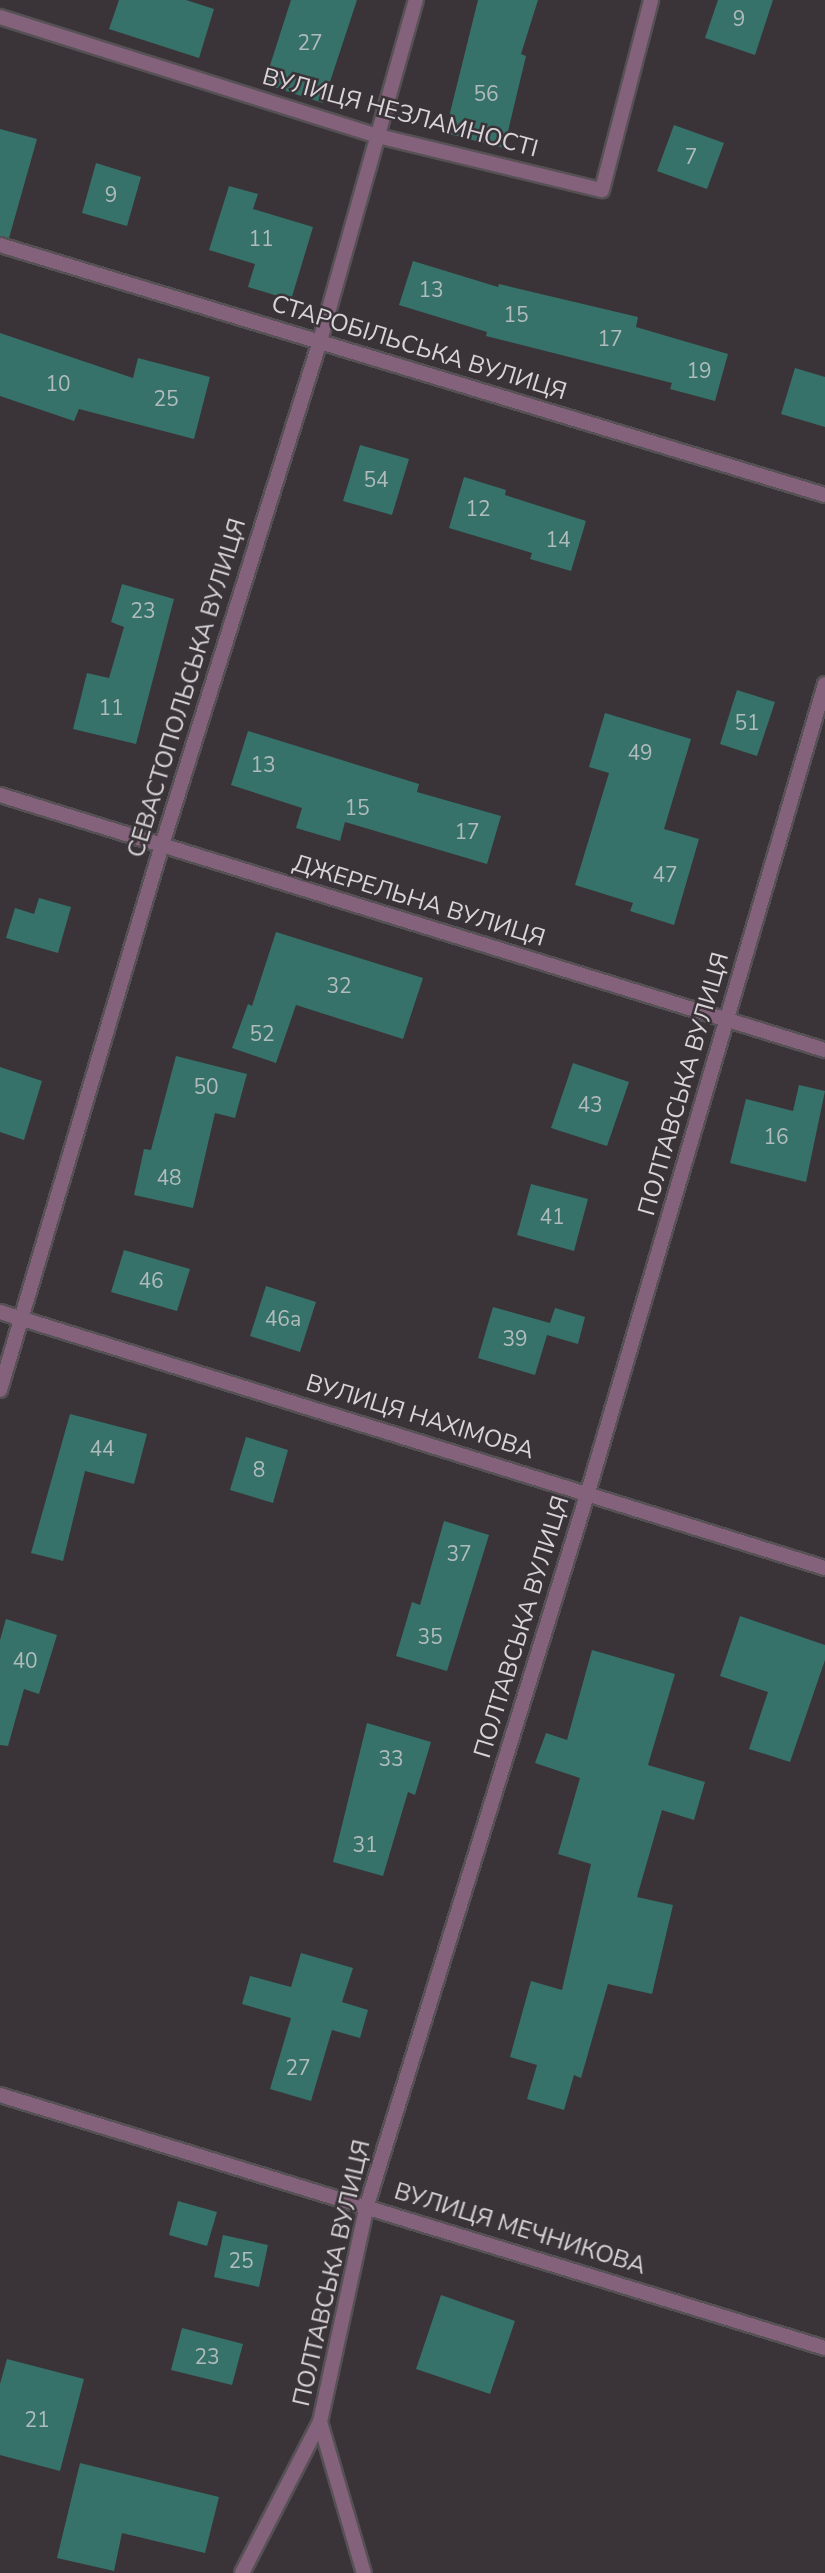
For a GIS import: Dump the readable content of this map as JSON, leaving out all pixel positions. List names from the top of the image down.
{
  "streets": {
    "street": [
      "ВУЛИЦЯ НЕЗЛАМНОСТІ",
      "СТАРОБІЛЬСЬКА ВУЛИЦЯ",
      "СЕВАСТОПОЛЬСЬКА ВУЛИЦЯ",
      "ДЖЕРЕЛЬНА ВУЛИЦЯ",
      "ПОЛТАВСЬКА ВУЛИЦЯ",
      "ВУЛИЦЯ НАХІМОВА",
      "ВУЛИЦЯ МЕЧНИКОВА"
    ]
  },
  "crossings": [
    ["ВУЛИЦЯ НЕЗЛАМНОСТІ", "СЕВАСТОПОЛЬСЬКА ВУЛИЦЯ"],
    ["СТАРОБІЛЬСЬКА ВУЛИЦЯ", "СЕВАСТОПОЛЬСЬКА ВУЛИЦЯ"],
    ["СЕВАСТОПОЛЬСЬКА ВУЛИЦЯ", "ДЖЕРЕЛЬНА ВУЛИЦЯ"],
    ["СЕВАСТОПОЛЬСЬКА ВУЛИЦЯ", "ВУЛИЦЯ НАХІМОВА"],
    ["ДЖЕРЕЛЬНА ВУЛИЦЯ", "ПОЛТАВСЬКА ВУЛИЦЯ"],
    ["ПОЛТАВСЬКА ВУЛИЦЯ", "ВУЛИЦЯ НАХІМОВА"],
    ["ПОЛТАВСЬКА ВУЛИЦЯ", "ВУЛИЦЯ МЕЧНИКОВА"]
  ],
  "house_numbers": [
    "9",
    "27",
    "56",
    "7",
    "9",
    "11",
    "13",
    "15",
    "17",
    "19",
    "10",
    "25",
    "54",
    "12",
    "14",
    "23",
    "11",
    "51",
    "49",
    "13",
    "15",
    "17",
    "47",
    "32",
    "52",
    "50",
    "43",
    "16",
    "48",
    "41",
    "46",
    "46а",
    "39",
    "44",
    "8",
    "37",
    "35",
    "40",
    "33",
    "31",
    "27",
    "25",
    "23",
    "21"
  ]
}
